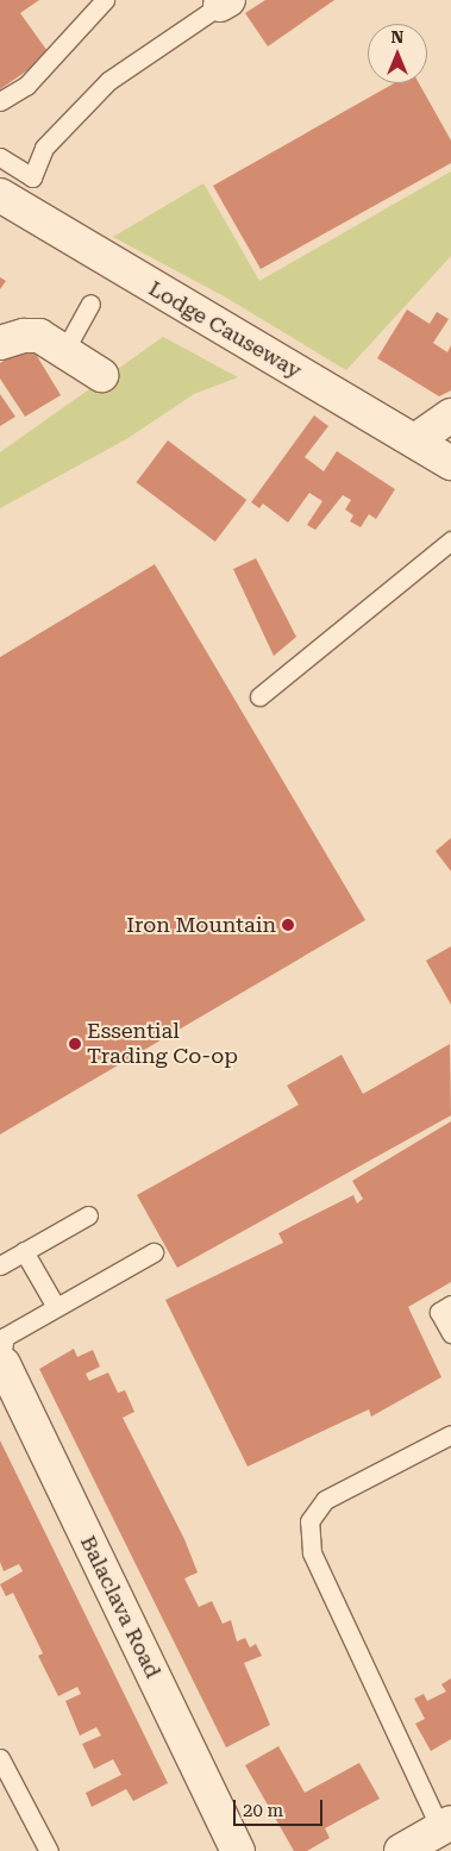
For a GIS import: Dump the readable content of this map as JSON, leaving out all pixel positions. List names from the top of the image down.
{
  "streets": {
    "street": ["Lodge Causeway", "Balaclava Road"]
  },
  "places": ["Iron Mountain", "Essential Trading Co-op"],
  "scale_bar": "20 m",
  "north": "top"
}
